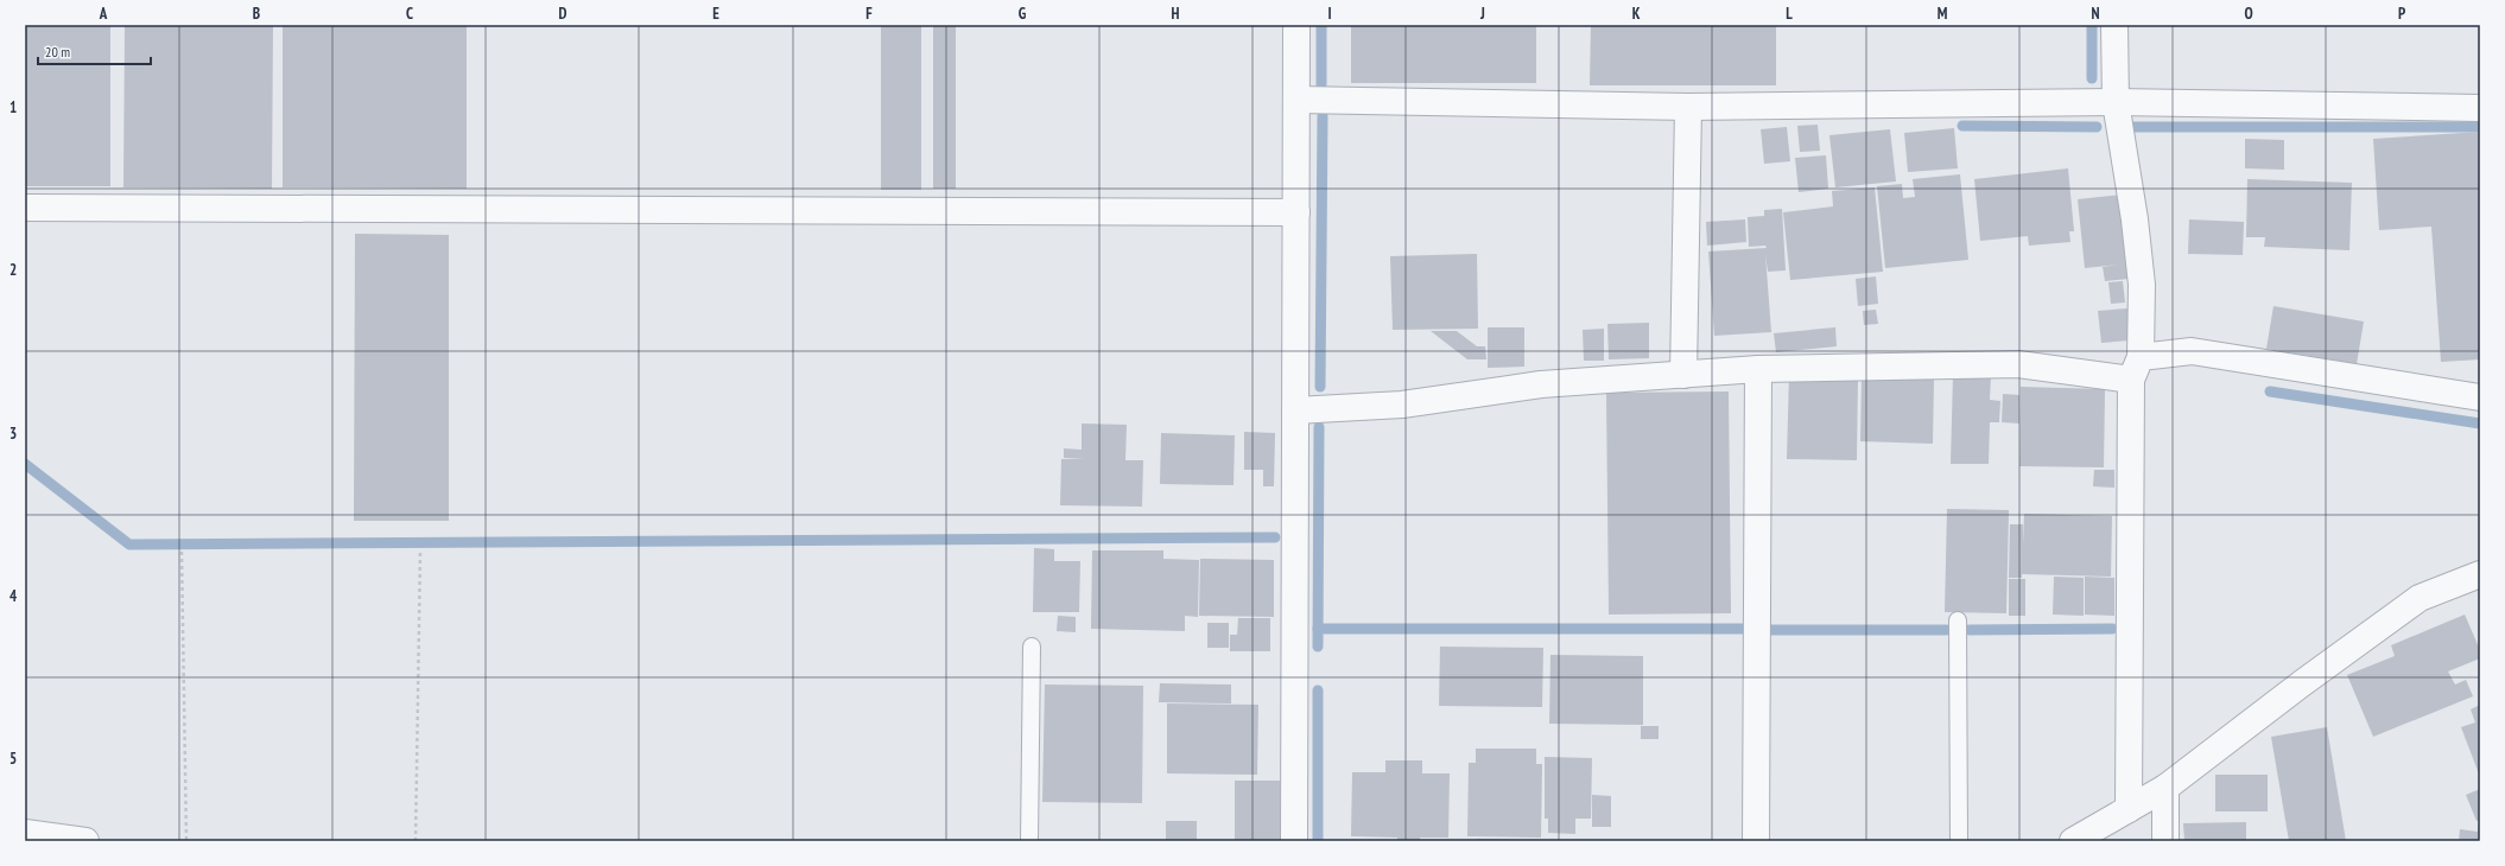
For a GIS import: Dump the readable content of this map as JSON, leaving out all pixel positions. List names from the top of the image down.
{
  "scale_bar": "20 m",
  "grid": {
    "columns": [
      "A",
      "B",
      "C",
      "D",
      "E",
      "F",
      "G",
      "H",
      "I",
      "J",
      "K",
      "L",
      "M",
      "N",
      "O",
      "P"
    ],
    "rows": [
      "1",
      "2",
      "3",
      "4",
      "5"
    ]
  }
}
